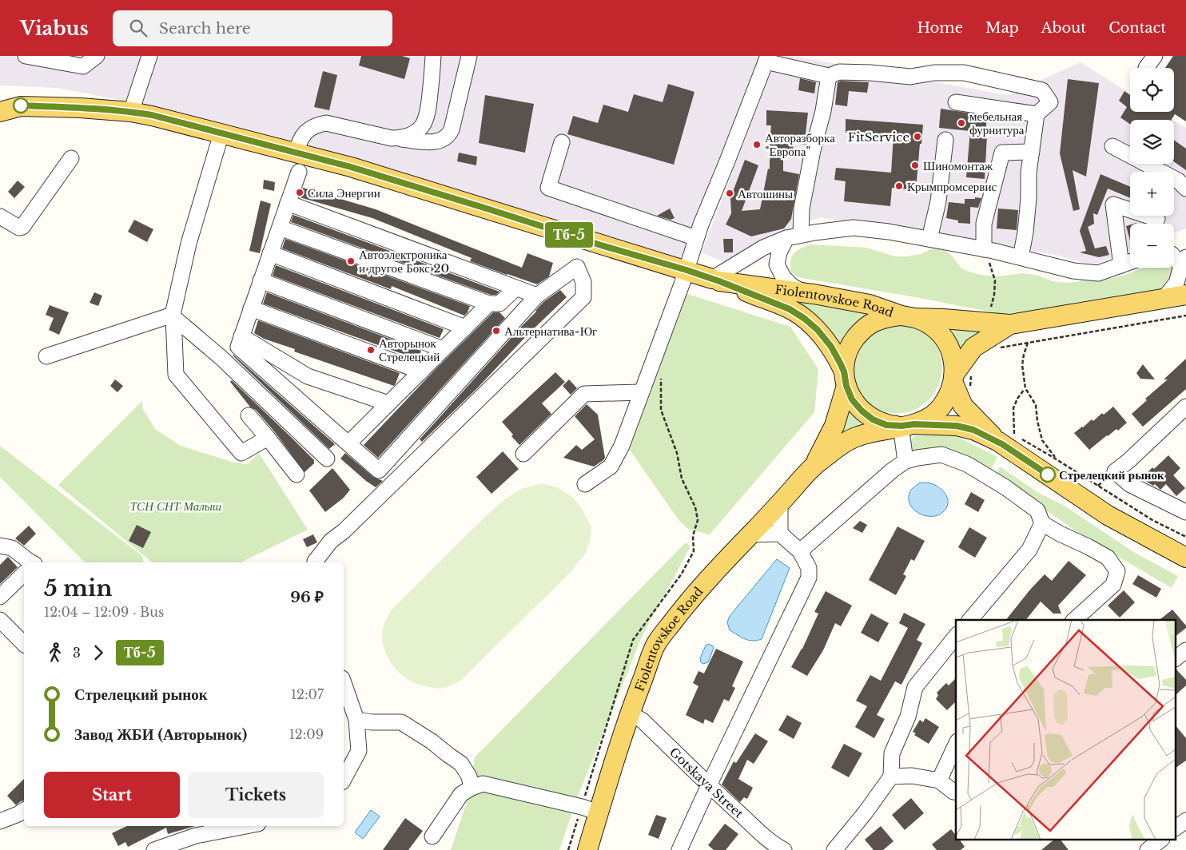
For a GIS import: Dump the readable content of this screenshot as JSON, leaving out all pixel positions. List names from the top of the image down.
{
  "streets": {
    "main road": ["Fiolentovskoe Road"],
    "street": ["Gotskaya Street"]
  },
  "crossings": [
    ["Fiolentovskoe Road", "Gotskaya Street"]
  ],
  "parks": ["ТСН СНТ Малыш"],
  "places": [
    "мебельная фурнитура",
    "FitService",
    "Авторазборка \"Европа\"",
    "Шиномонтаж",
    "Крымпромсервис",
    "Сила Энергии",
    "Автошины",
    "Автоэлектроника и другое Бокс 20",
    "Альтернатива-Юг",
    "Авторынок Стрелецкий",
    "Стрелецкий рынок"
  ],
  "lines": ["bus line Тб-5"],
  "page": {
    "header": "Viabus",
    "search": "Search here",
    "nav": [
      "Home",
      "Map",
      "About",
      "Contact"
    ],
    "on_map": "Тб-5",
    "map_buttons": ["+", "−"],
    "heading": ["5 min", "12:04 – 12:09 · Bus", "96 ₽"],
    "legs": ["3", "Тб-5"],
    "list": [
      {
        "name": "Стрелецкий рынок",
        "value": "12:07"
      },
      {
        "name": "Завод ЖБИ (Авторынок)",
        "value": "12:09"
      }
    ],
    "buttons": ["Start", "Tickets"]
  }
}
